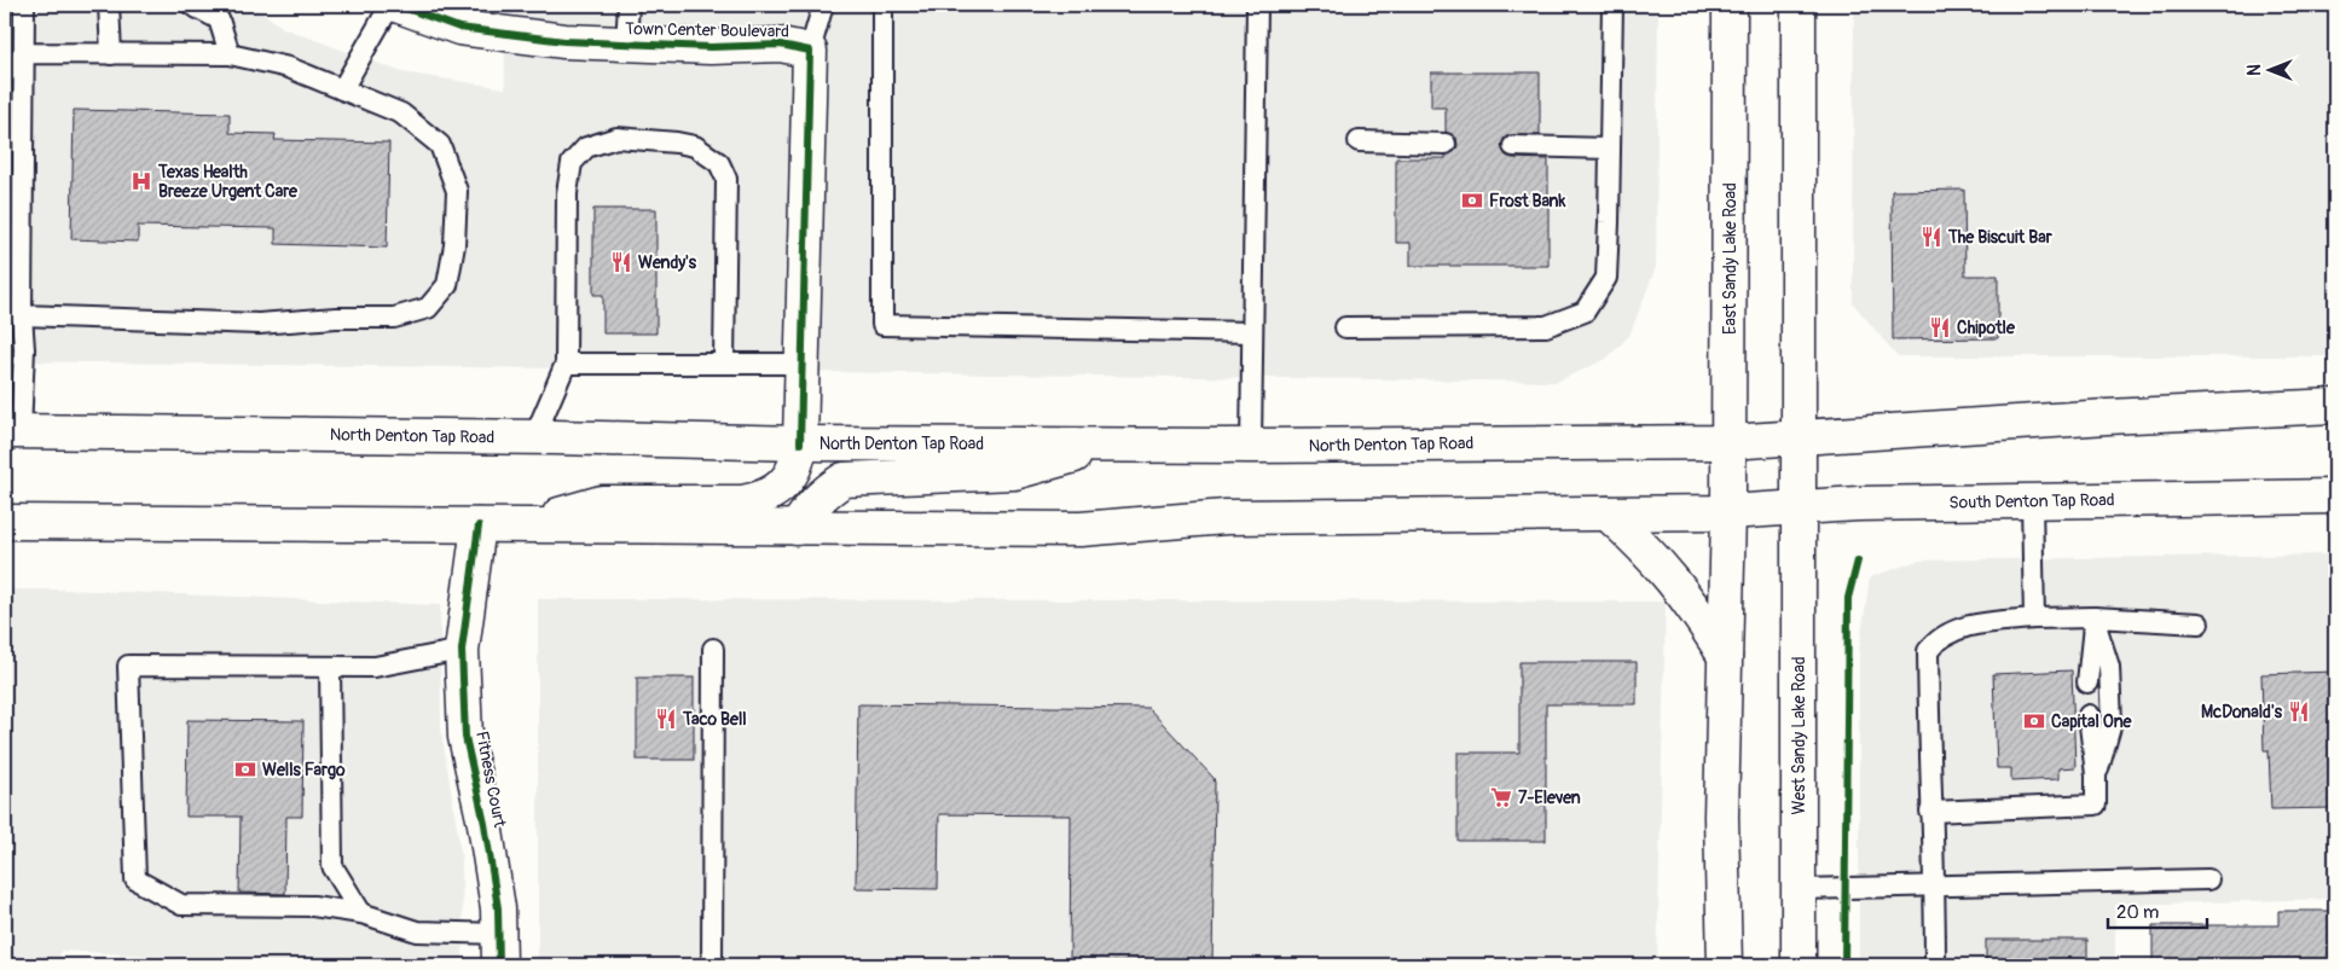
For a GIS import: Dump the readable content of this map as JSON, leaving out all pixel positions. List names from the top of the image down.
{
  "streets": {
    "main road": [
      "Town Center Boulevard",
      "East Sandy Lake Road",
      "North Denton Tap Road",
      "South Denton Tap Road",
      "West Sandy Lake Road",
      "Fitness Court"
    ]
  },
  "crossings": [
    ["Town Center Boulevard", "North Denton Tap Road"],
    ["East Sandy Lake Road", "North Denton Tap Road"],
    ["East Sandy Lake Road", "South Denton Tap Road"],
    ["South Denton Tap Road", "West Sandy Lake Road"]
  ],
  "places": {
    "hospital": ["Texas Health Breeze Urgent Care"],
    "bank": ["Frost Bank", "Capital One", "Wells Fargo"],
    "restaurant": [
      "The Biscuit Bar",
      "Wendy's",
      "Chipotle",
      "McDonald's",
      "Taco Bell"
    ],
    "supermarket": ["7-Eleven"]
  },
  "scale_bar": "20 m",
  "north": "left"
}
